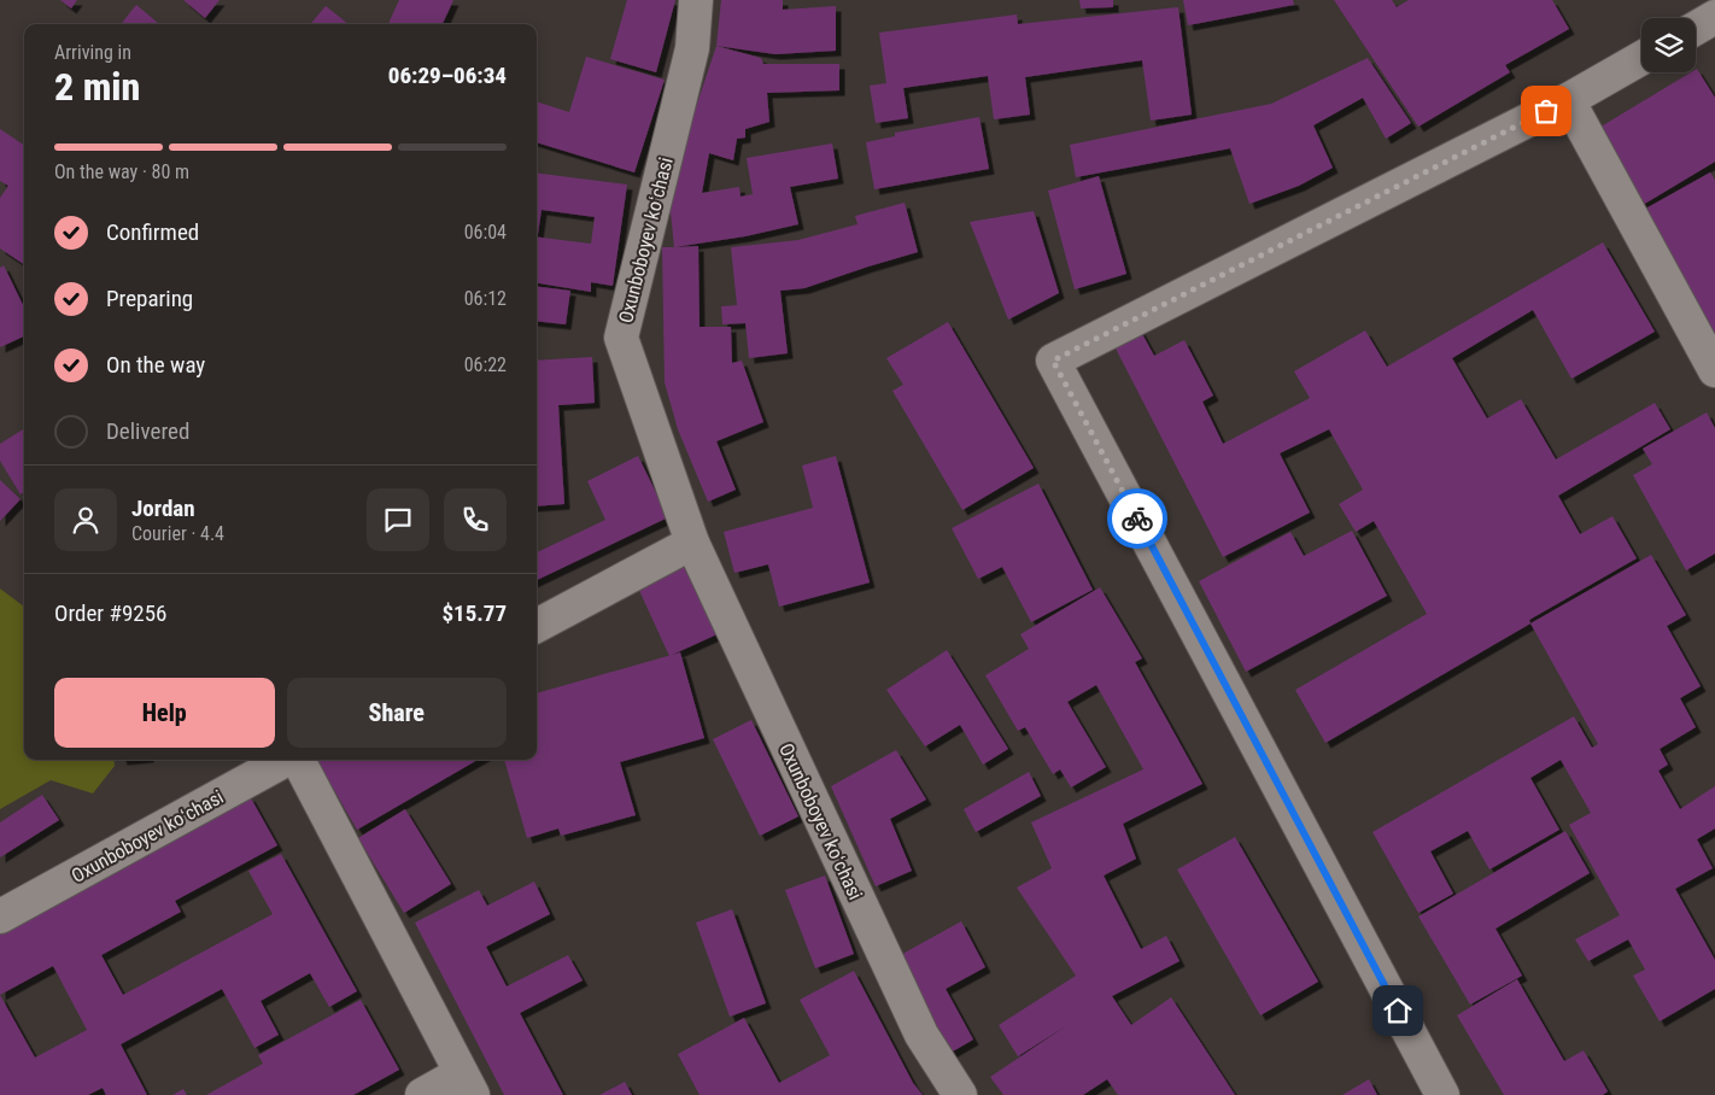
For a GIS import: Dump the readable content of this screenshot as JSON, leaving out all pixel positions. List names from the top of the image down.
{
  "streets": {
    "street": ["Oxunboboyev koʻchasi"]
  },
  "page": {
    "heading": ["2 min", "Arriving in", "06:29–06:34"],
    "panel": [
      "Jordan",
      "Courier · 4.4",
      "Order #9256",
      "$15.77"
    ],
    "bar": "On the way · 80 m",
    "list": [
      ["Confirmed", "06:04"],
      ["Preparing", "06:12"],
      ["On the way", "06:22"],
      "Delivered"
    ],
    "buttons": ["Help", "Share"]
  }
}
